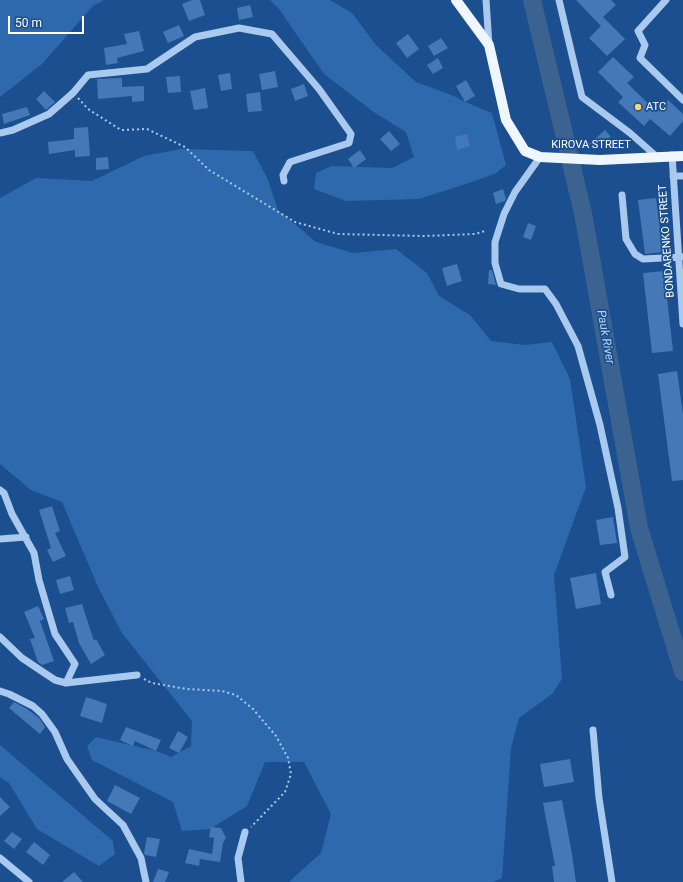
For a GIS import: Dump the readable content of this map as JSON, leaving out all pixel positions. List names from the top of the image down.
{
  "streets": {
    "main road": ["KIROVA STREET"],
    "street": ["BONDARENKO STREET"]
  },
  "crossings": [
    ["KIROVA STREET", "BONDARENKO STREET"]
  ],
  "water": ["Pauk River"],
  "places": ["АТС"],
  "scale_bar": "50 m"
}
